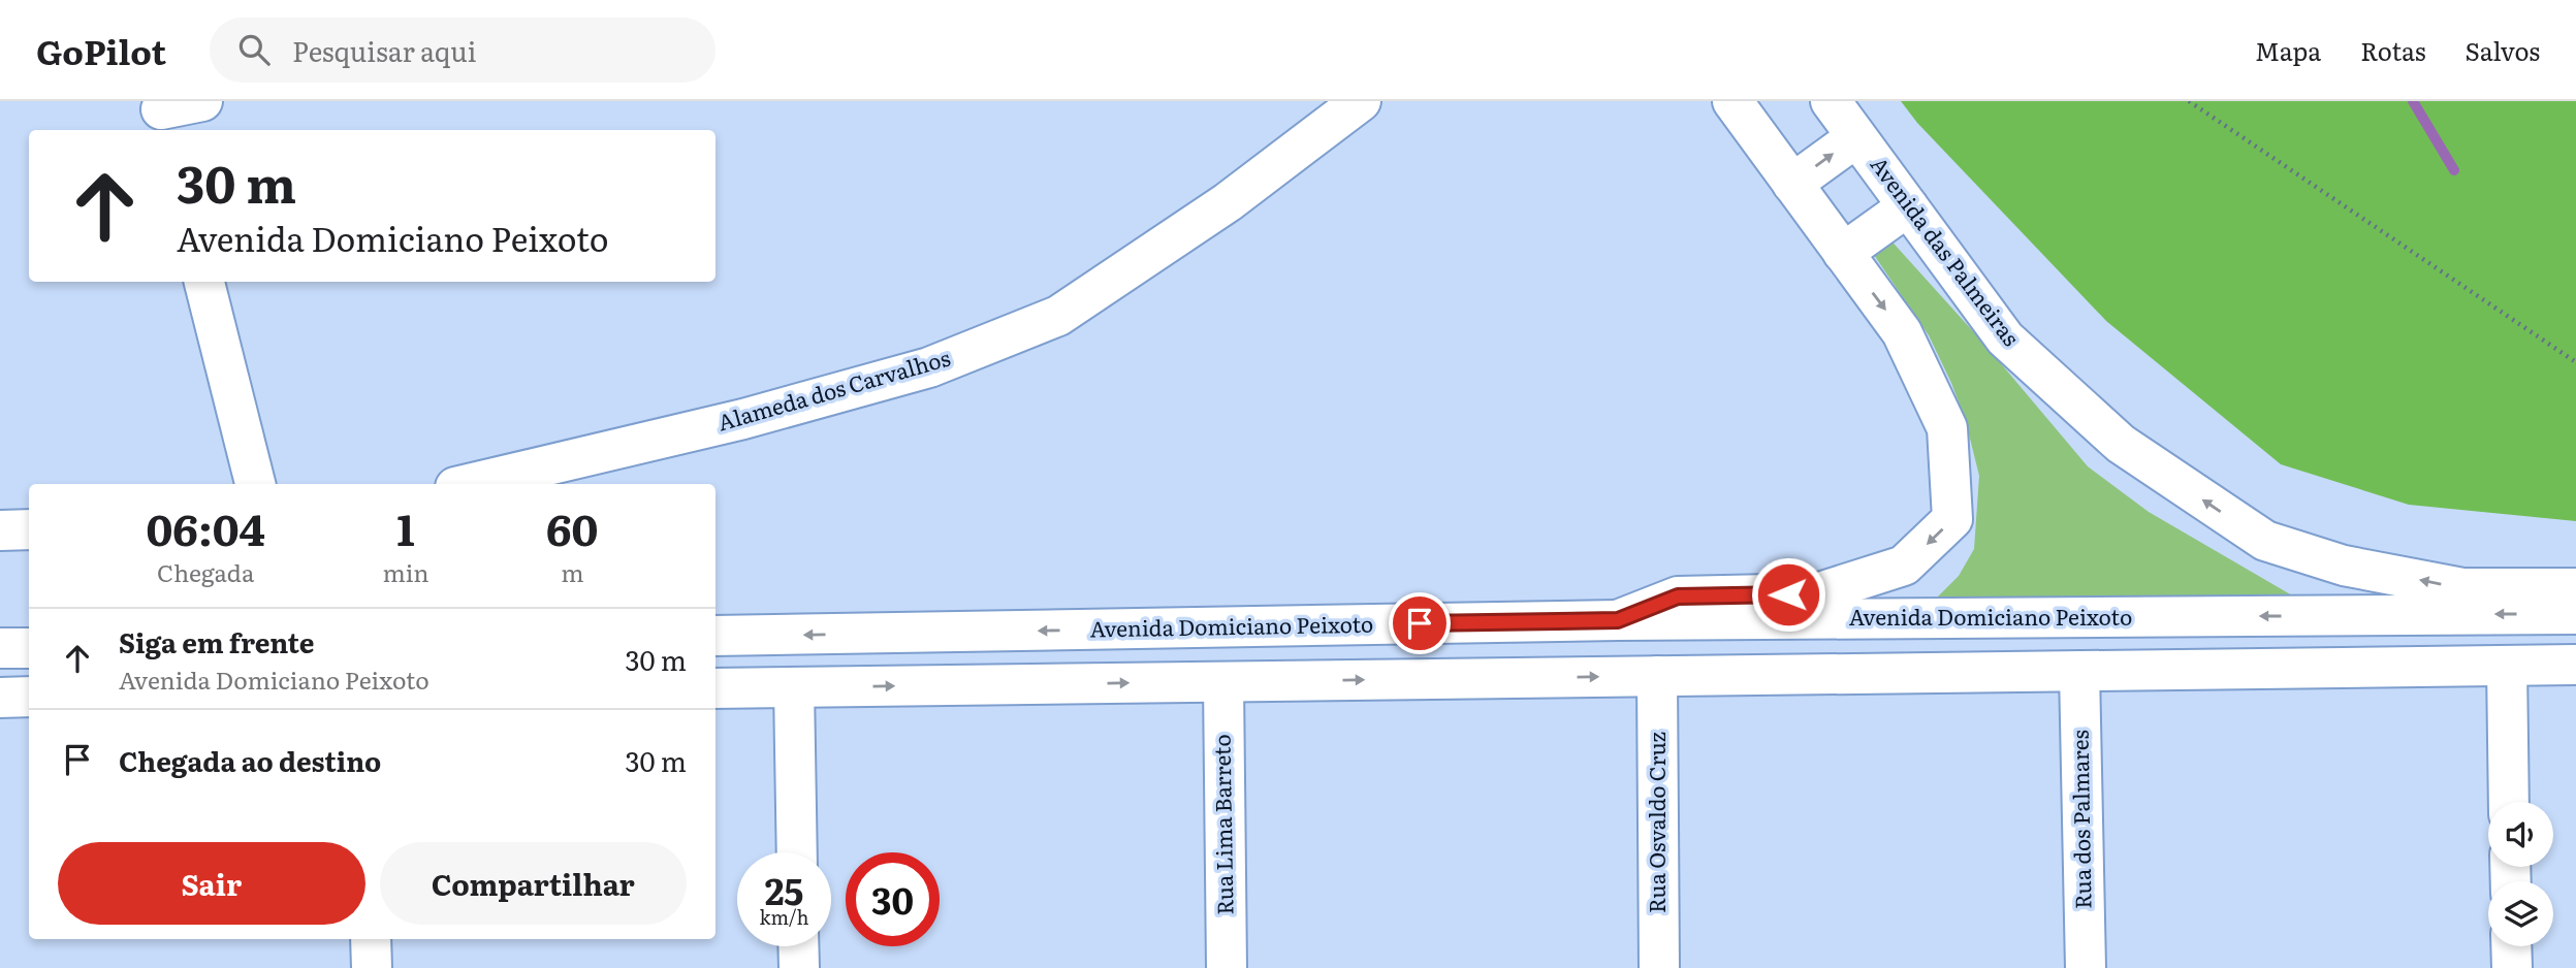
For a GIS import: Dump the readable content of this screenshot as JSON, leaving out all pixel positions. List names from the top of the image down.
{
  "streets": {
    "street": [
      "Avenida das Palmeiras",
      "Alameda dos Carvalhos",
      "Avenida Domiciano Peixoto",
      "Rua dos Palmares",
      "Rua Osvaldo Cruz",
      "Rua Lima Barreto"
    ]
  },
  "one_way": ["Avenida das Palmeiras"],
  "page": {
    "header": "GoPilot",
    "search": "Pesquisar aqui",
    "nav": ["Mapa", "Rotas", "Salvos"],
    "turn": ["30 m", "Avenida Domiciano Peixoto"],
    "eta": [
      "06:04",
      "Chegada",
      "1",
      "min",
      "60",
      "m"
    ],
    "list": [
      {
        "name": "Siga em frente",
        "note": "Avenida Domiciano Peixoto",
        "value": "30 m"
      },
      {
        "name": "Chegada ao destino",
        "value": "30 m"
      }
    ],
    "buttons": ["Sair", "Compartilhar"],
    "speed": "25 km/h",
    "limit": "30"
  }
}
